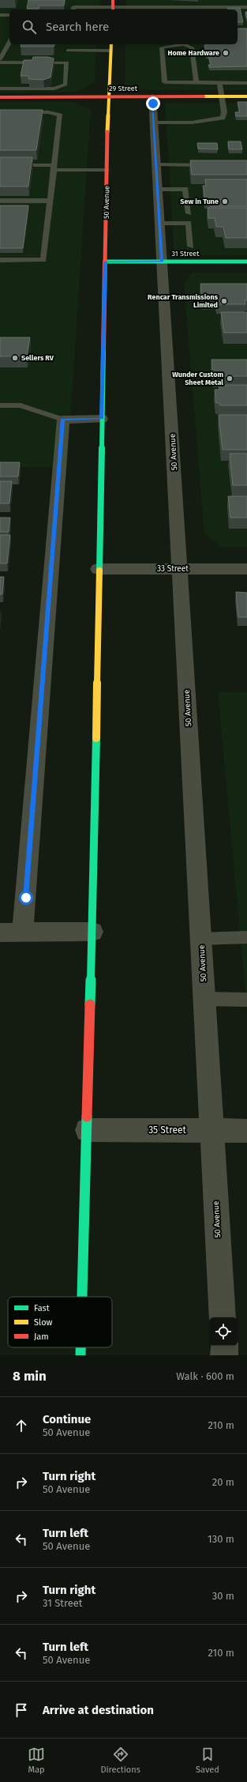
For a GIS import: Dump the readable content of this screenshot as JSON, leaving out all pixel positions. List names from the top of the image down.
{
  "streets": {
    "main road": ["29 Street", "50 Avenue", "31 Street"],
    "street": ["33 Street", "35 Street"]
  },
  "crossings": [
    ["29 Street", "50 Avenue"],
    ["50 Avenue", "31 Street"],
    ["50 Avenue", "33 Street"],
    ["50 Avenue", "35 Street"]
  ],
  "places": [
    "Home Hardware",
    "Sew in Tune",
    "Rencar Transmissions Limited",
    "Sellers RV",
    "Wunder Custom Sheet Metal"
  ],
  "legend": ["Fast", "Slow", "Jam"],
  "page": {
    "search": "Search here",
    "heading": ["8 min", "Walk · 600 m"],
    "list": [
      ["Continue", "50 Avenue", "210 m"],
      ["Turn right", "50 Avenue", "20 m"],
      ["Turn left", "50 Avenue", "130 m"],
      ["Turn right", "31 Street", "30 m"],
      ["Turn left", "50 Avenue", "210 m"],
      "Arrive at destination"
    ],
    "nav": ["Map", "Directions", "Saved"]
  }
}
